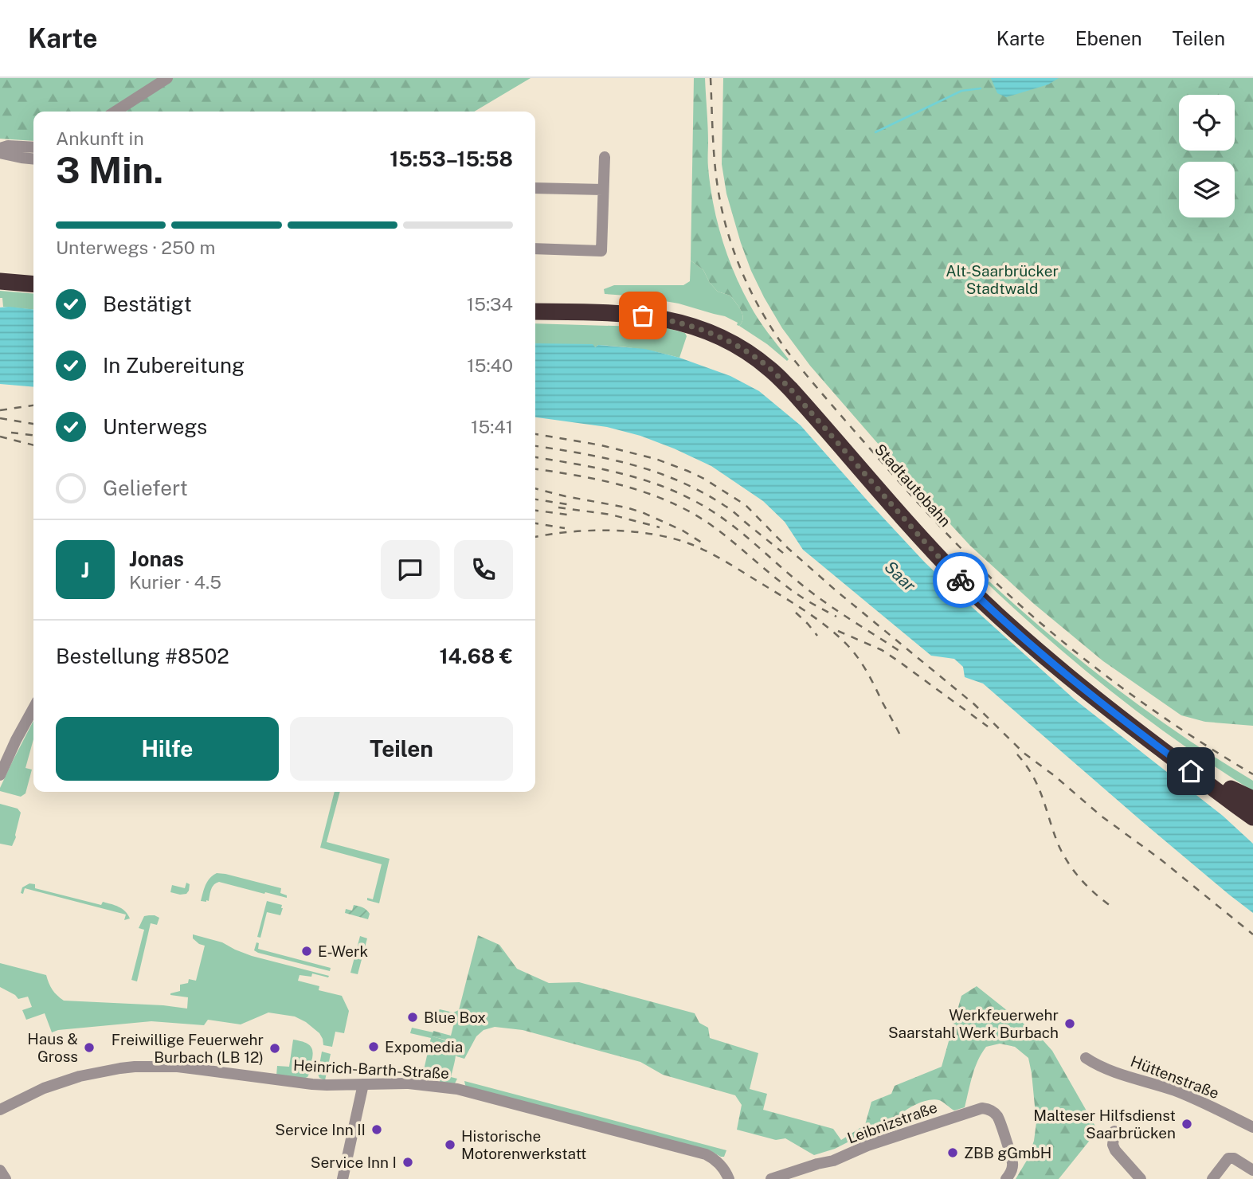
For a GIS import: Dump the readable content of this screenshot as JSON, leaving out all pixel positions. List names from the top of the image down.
{
  "streets": {
    "highway": ["Stadtautobahn"],
    "street": ["Heinrich-Barth-Straße", "Hüttenstraße", "Leibnizstraße"]
  },
  "water": ["Saar"],
  "parks": ["Alt-Saarbrücker Stadtwald"],
  "places": [
    "E-Werk",
    "Blue Box",
    "Werkfeuerwehr Saarstahl Werk Burbach",
    "Expomedia",
    "Haus & Gross",
    "Freiwillige Feuerwehr Burbach (LB 12)",
    "Malteser Hilfsdienst Saarbrücken",
    "Service Inn II",
    "Historische Motorenwerkstatt",
    "ZBB gGmbH",
    "Service Inn I"
  ],
  "page": {
    "header": "Karte",
    "nav": ["Karte", "Ebenen", "Teilen"],
    "heading": ["3 Min.", "Ankunft in", "15:53–15:58"],
    "panel": [
      "Jonas",
      "Kurier · 4.5",
      "Bestellung #8502",
      "14.68 €"
    ],
    "bar": "Unterwegs · 250 m",
    "list": [
      ["Bestätigt", "15:34"],
      ["In Zubereitung", "15:40"],
      ["Unterwegs", "15:41"],
      "Geliefert"
    ],
    "round": "J",
    "buttons": ["Hilfe", "Teilen"]
  }
}
